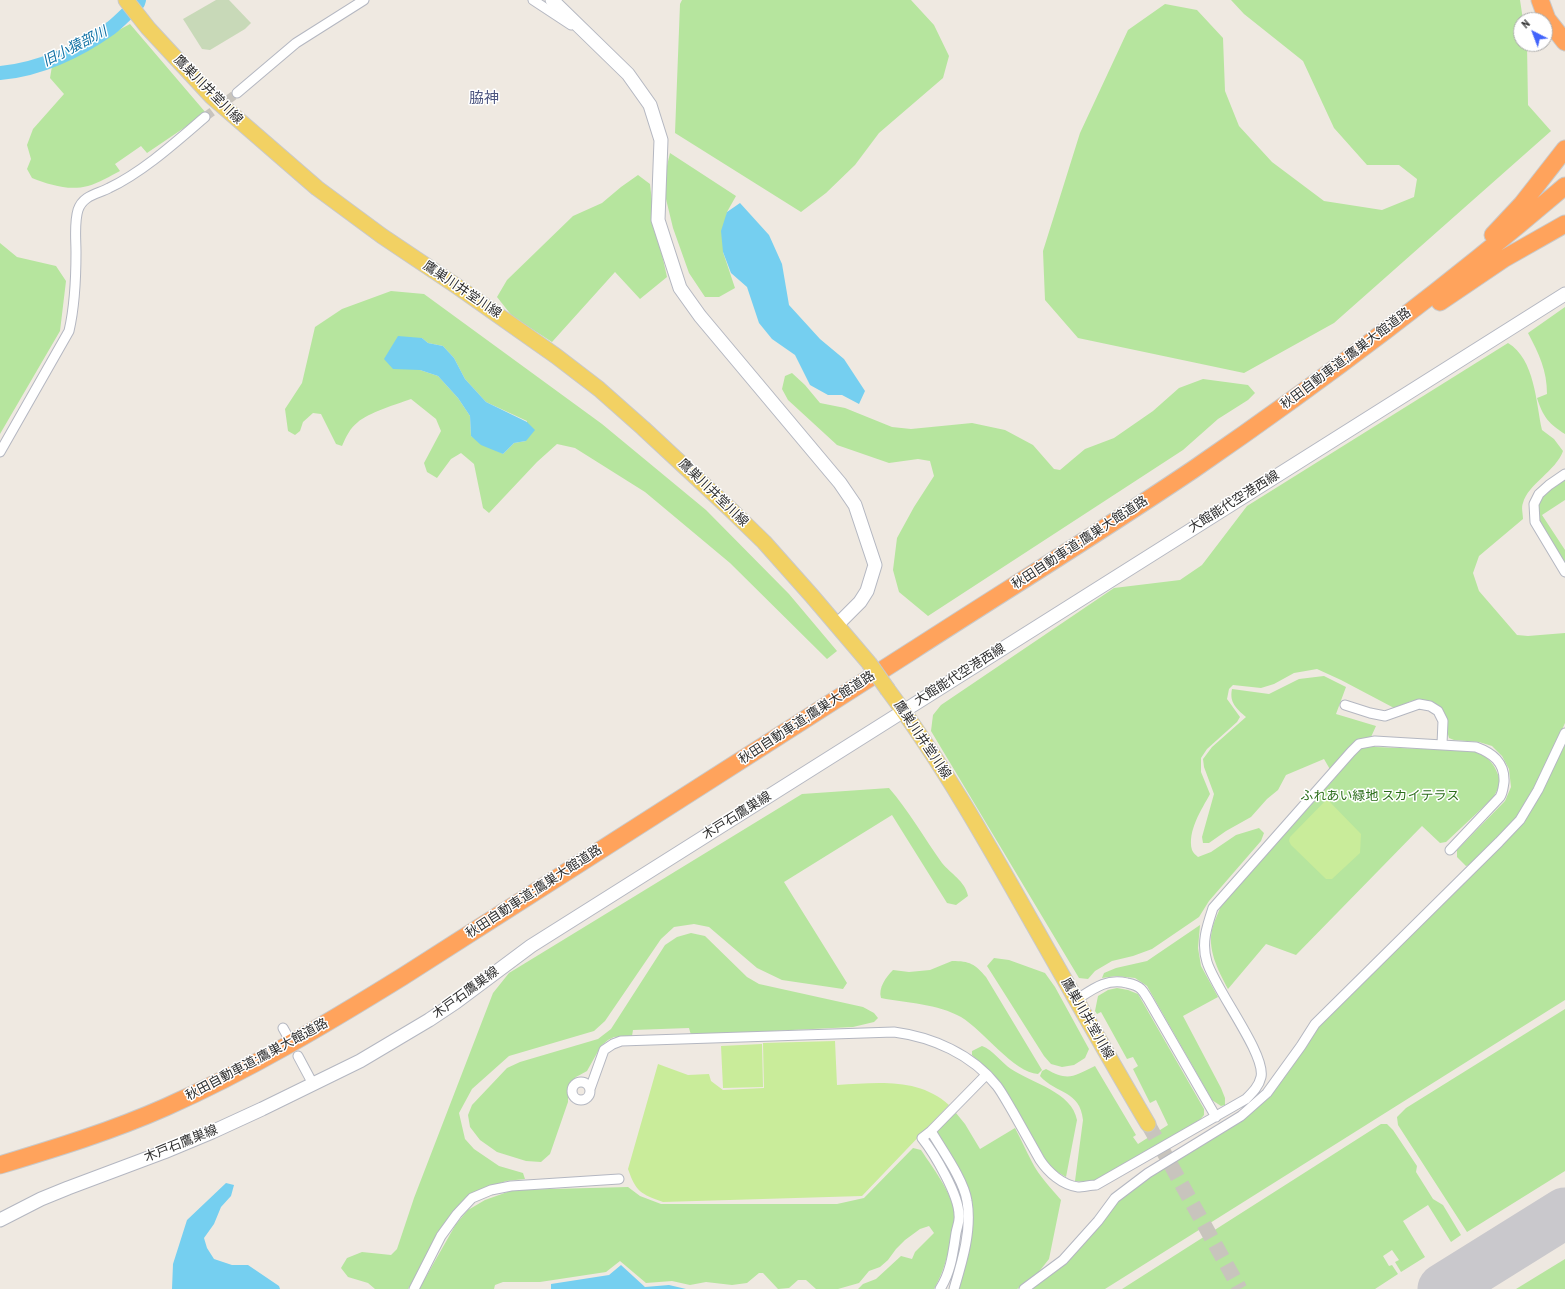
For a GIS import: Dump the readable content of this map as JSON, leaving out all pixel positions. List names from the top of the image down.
{
  "streets": {
    "highway": ["秋田自動車道;鷹巣大館道路"],
    "main road": ["鷹巣川井堂川線", "大館能代空港西線", "木戸石鷹巣線"]
  },
  "crossings": [
    ["鷹巣川井堂川線", "大館能代空港西線"],
    ["鷹巣川井堂川線", "木戸石鷹巣線"],
    ["大館能代空港西線", "木戸石鷹巣線"]
  ],
  "districts": ["脇神"],
  "water": ["旧小猿部川"],
  "parks": ["ふれあい緑地 スカイテラス"],
  "north": "top left"
}
